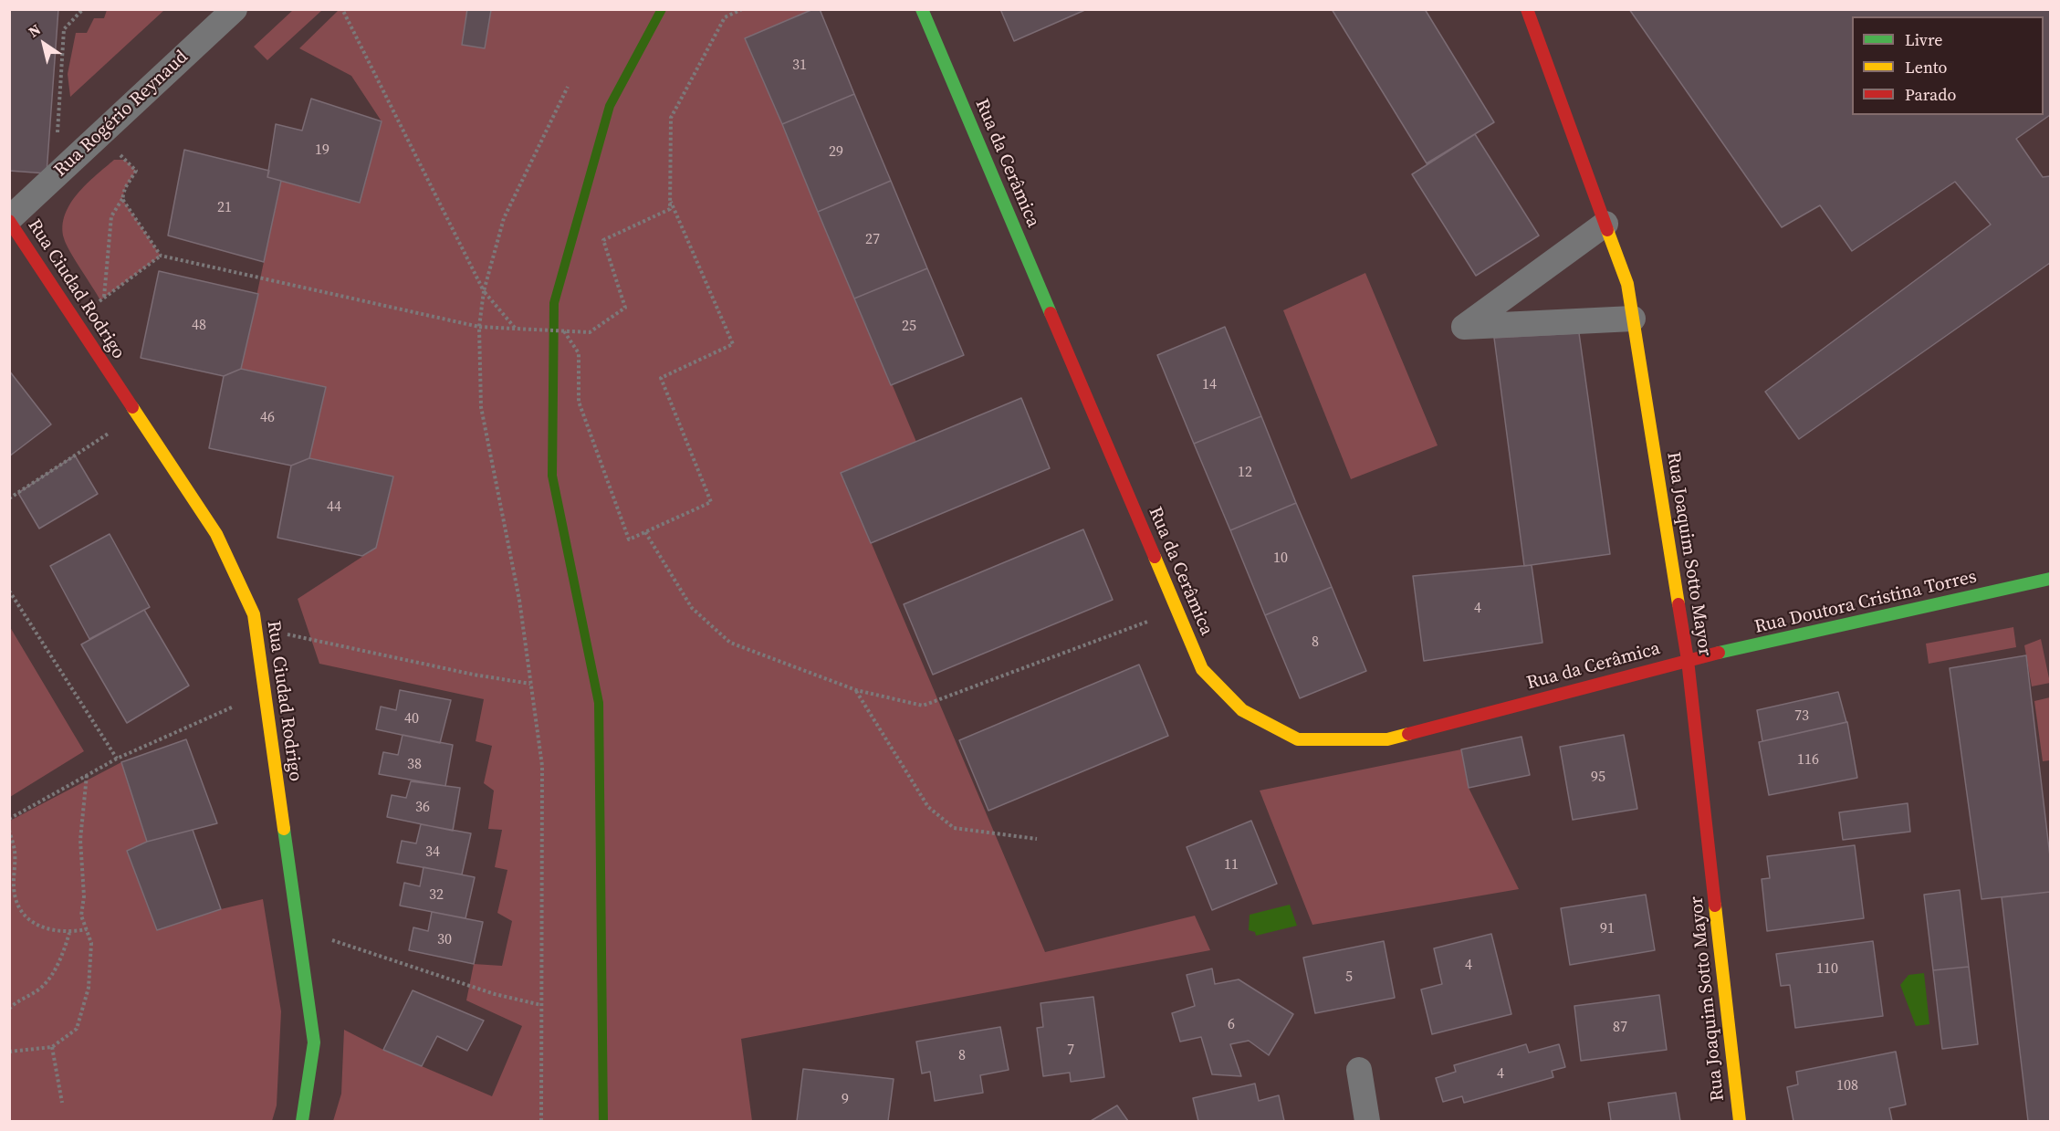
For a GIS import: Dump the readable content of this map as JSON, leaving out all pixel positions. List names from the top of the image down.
{
  "streets": {
    "street": [
      "Rua Rogério Reynaud",
      "Rua da Cerâmica",
      "Rua Ciudad Rodrigo",
      "Rua Joaquim Sotto Mayor",
      "Rua Doutora Cristina Torres"
    ]
  },
  "crossings": [
    ["Rua Rogério Reynaud", "Rua Ciudad Rodrigo"],
    ["Rua da Cerâmica", "Rua Joaquim Sotto Mayor"],
    ["Rua da Cerâmica", "Rua Doutora Cristina Torres"],
    ["Rua Joaquim Sotto Mayor", "Rua Doutora Cristina Torres"]
  ],
  "house_numbers": [
    "31",
    "19",
    "29",
    "21",
    "27",
    "48",
    "25",
    "14",
    "46",
    "12",
    "44",
    "10",
    "4",
    "8",
    "73",
    "40",
    "116",
    "38",
    "95",
    "36",
    "34",
    "11",
    "32",
    "91",
    "30",
    "4",
    "110",
    "5",
    "6",
    "87",
    "7",
    "8",
    "4",
    "108",
    "9"
  ],
  "legend": ["Livre", "Lento", "Parado"],
  "north": "top left"
}
